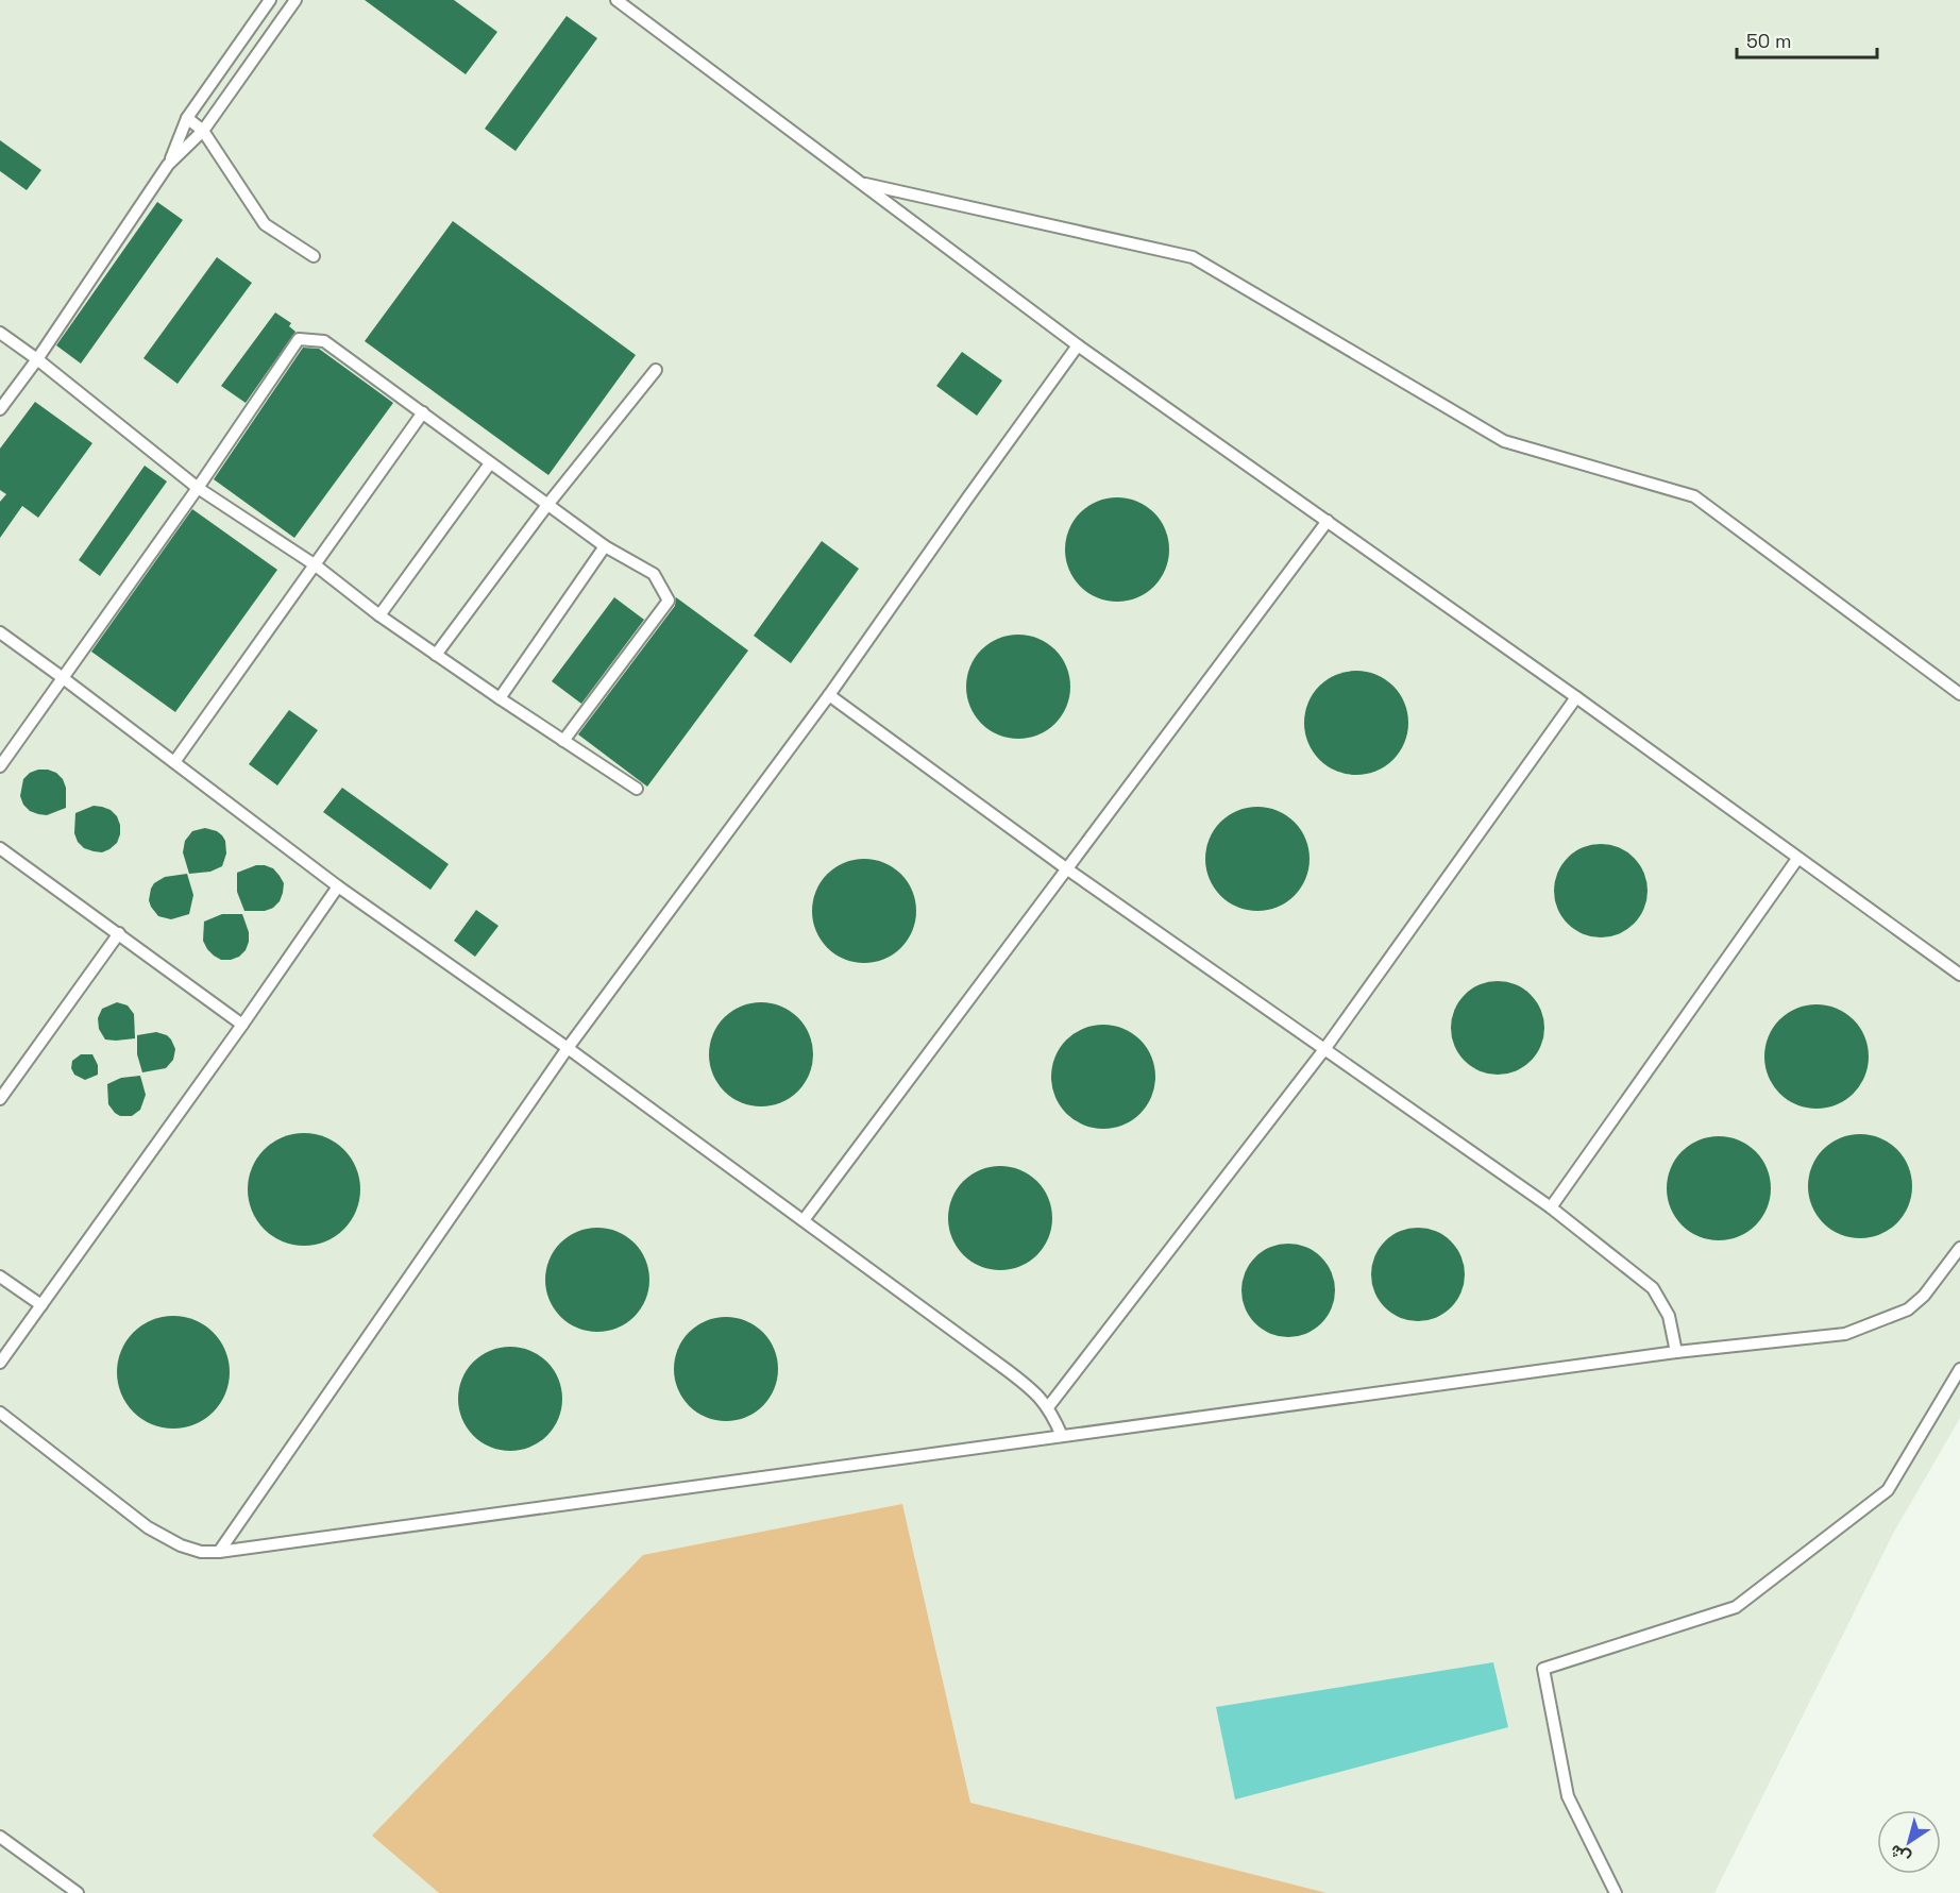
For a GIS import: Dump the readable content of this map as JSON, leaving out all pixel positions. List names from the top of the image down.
{
  "scale_bar": "50 m",
  "north": "bottom left"
}
